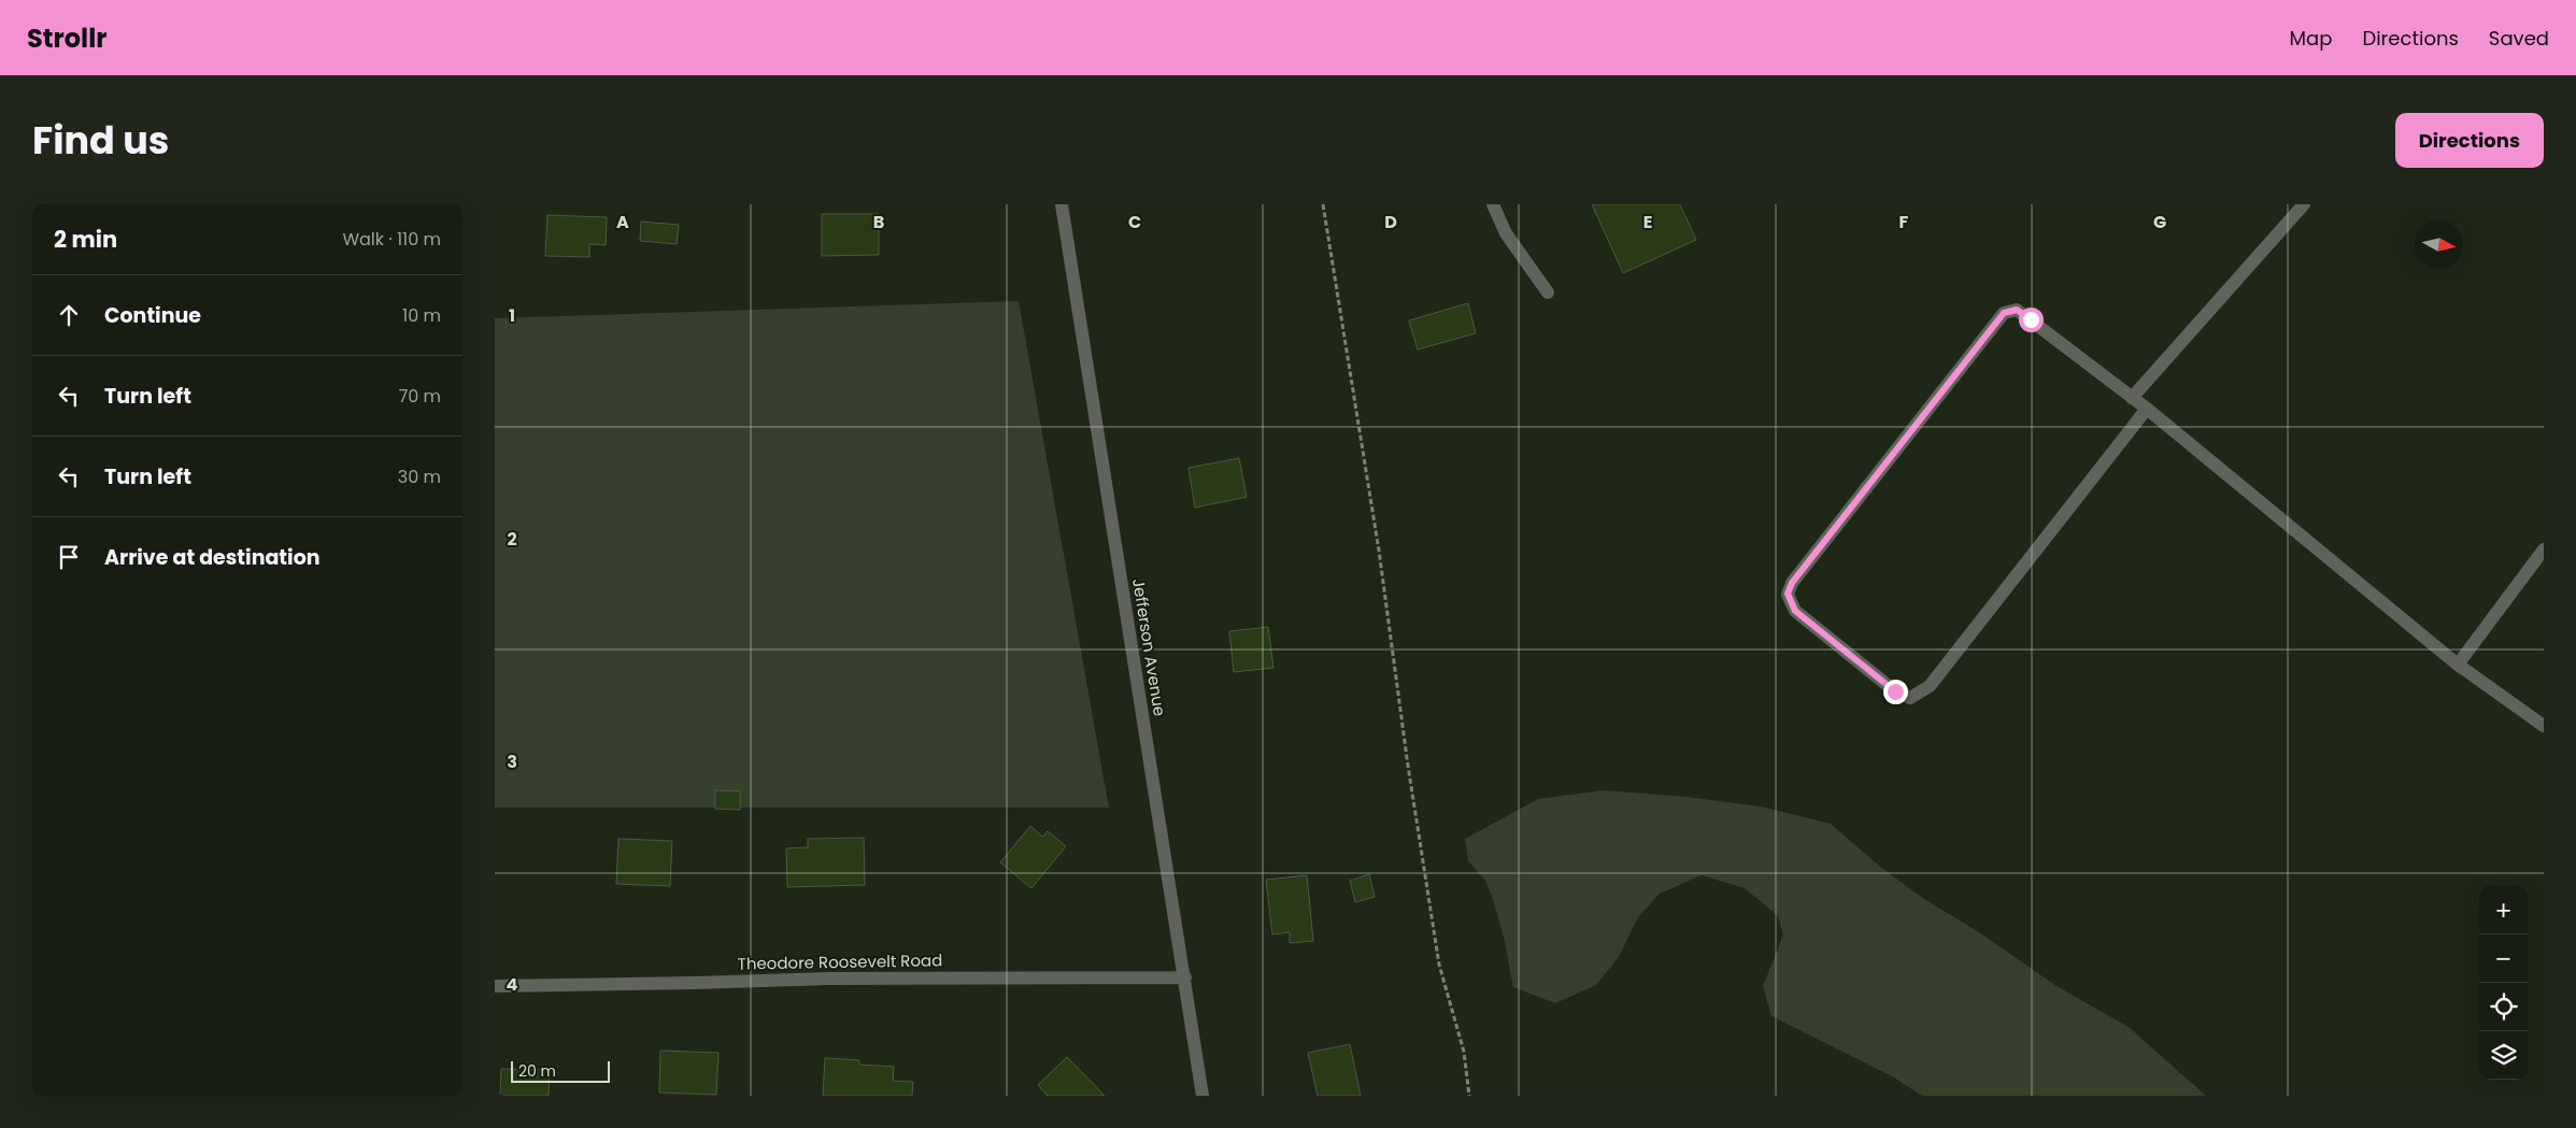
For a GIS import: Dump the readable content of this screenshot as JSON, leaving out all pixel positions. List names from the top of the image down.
{
  "streets": {
    "street": ["Jefferson Avenue", "Theodore Roosevelt Road"]
  },
  "crossings": [
    ["Jefferson Avenue", "Theodore Roosevelt Road"]
  ],
  "scale_bar": "20 m",
  "north": "right",
  "page": {
    "header": "Strollr",
    "nav": ["Map", "Directions", "Saved"],
    "title": "Find us",
    "buttons": "Directions",
    "heading": ["2 min", "Walk · 110 m"],
    "list": [
      ["Continue", "10 m"],
      ["Turn left", "70 m"],
      ["Turn left", "30 m"],
      "Arrive at destination"
    ],
    "map_buttons": ["+", "−"],
    "scale": "20 m"
  },
  "grid": {
    "columns": [
      "A",
      "B",
      "C",
      "D",
      "E",
      "F",
      "G"
    ],
    "rows": [
      "1",
      "2",
      "3",
      "4"
    ]
  }
}
